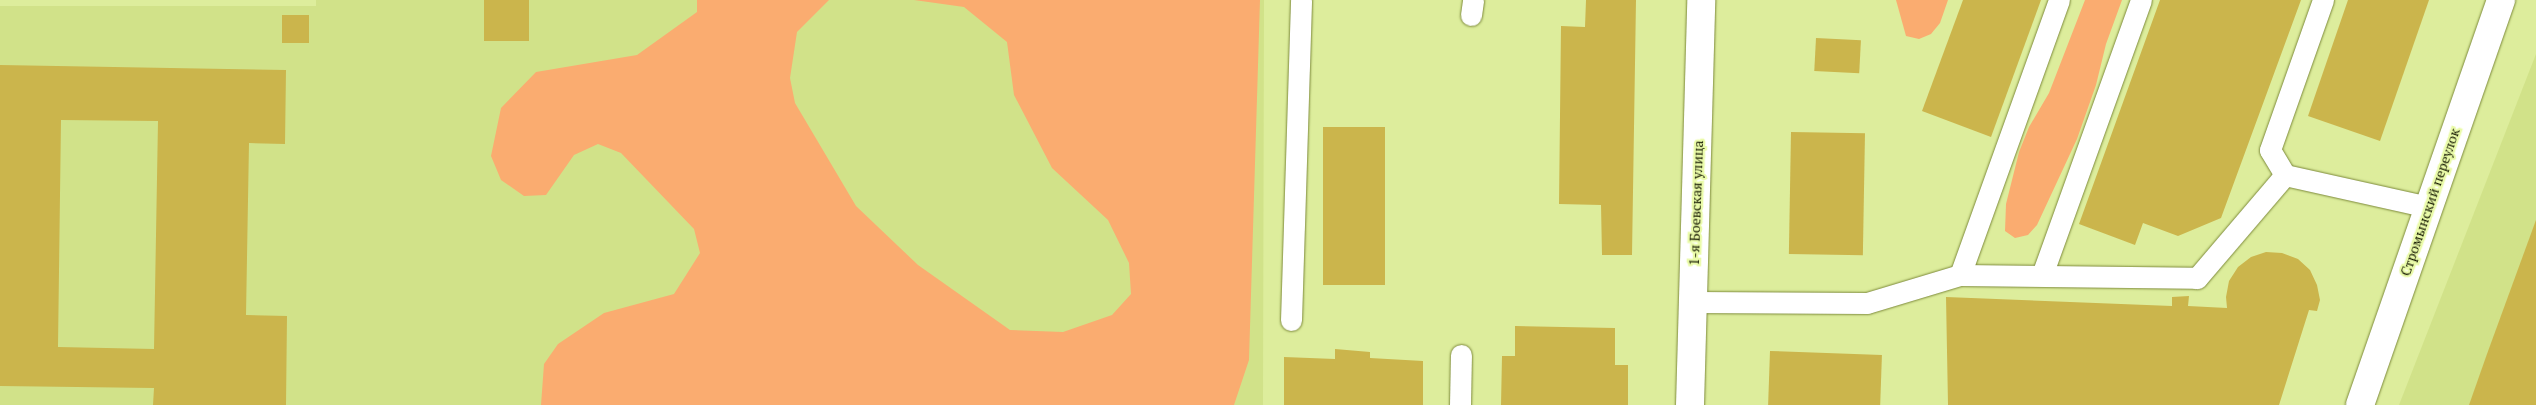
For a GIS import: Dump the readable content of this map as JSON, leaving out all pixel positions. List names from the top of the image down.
{
  "streets": {
    "street": ["Стромынский переулок", "1-я Боевская улица"]
  }
}
